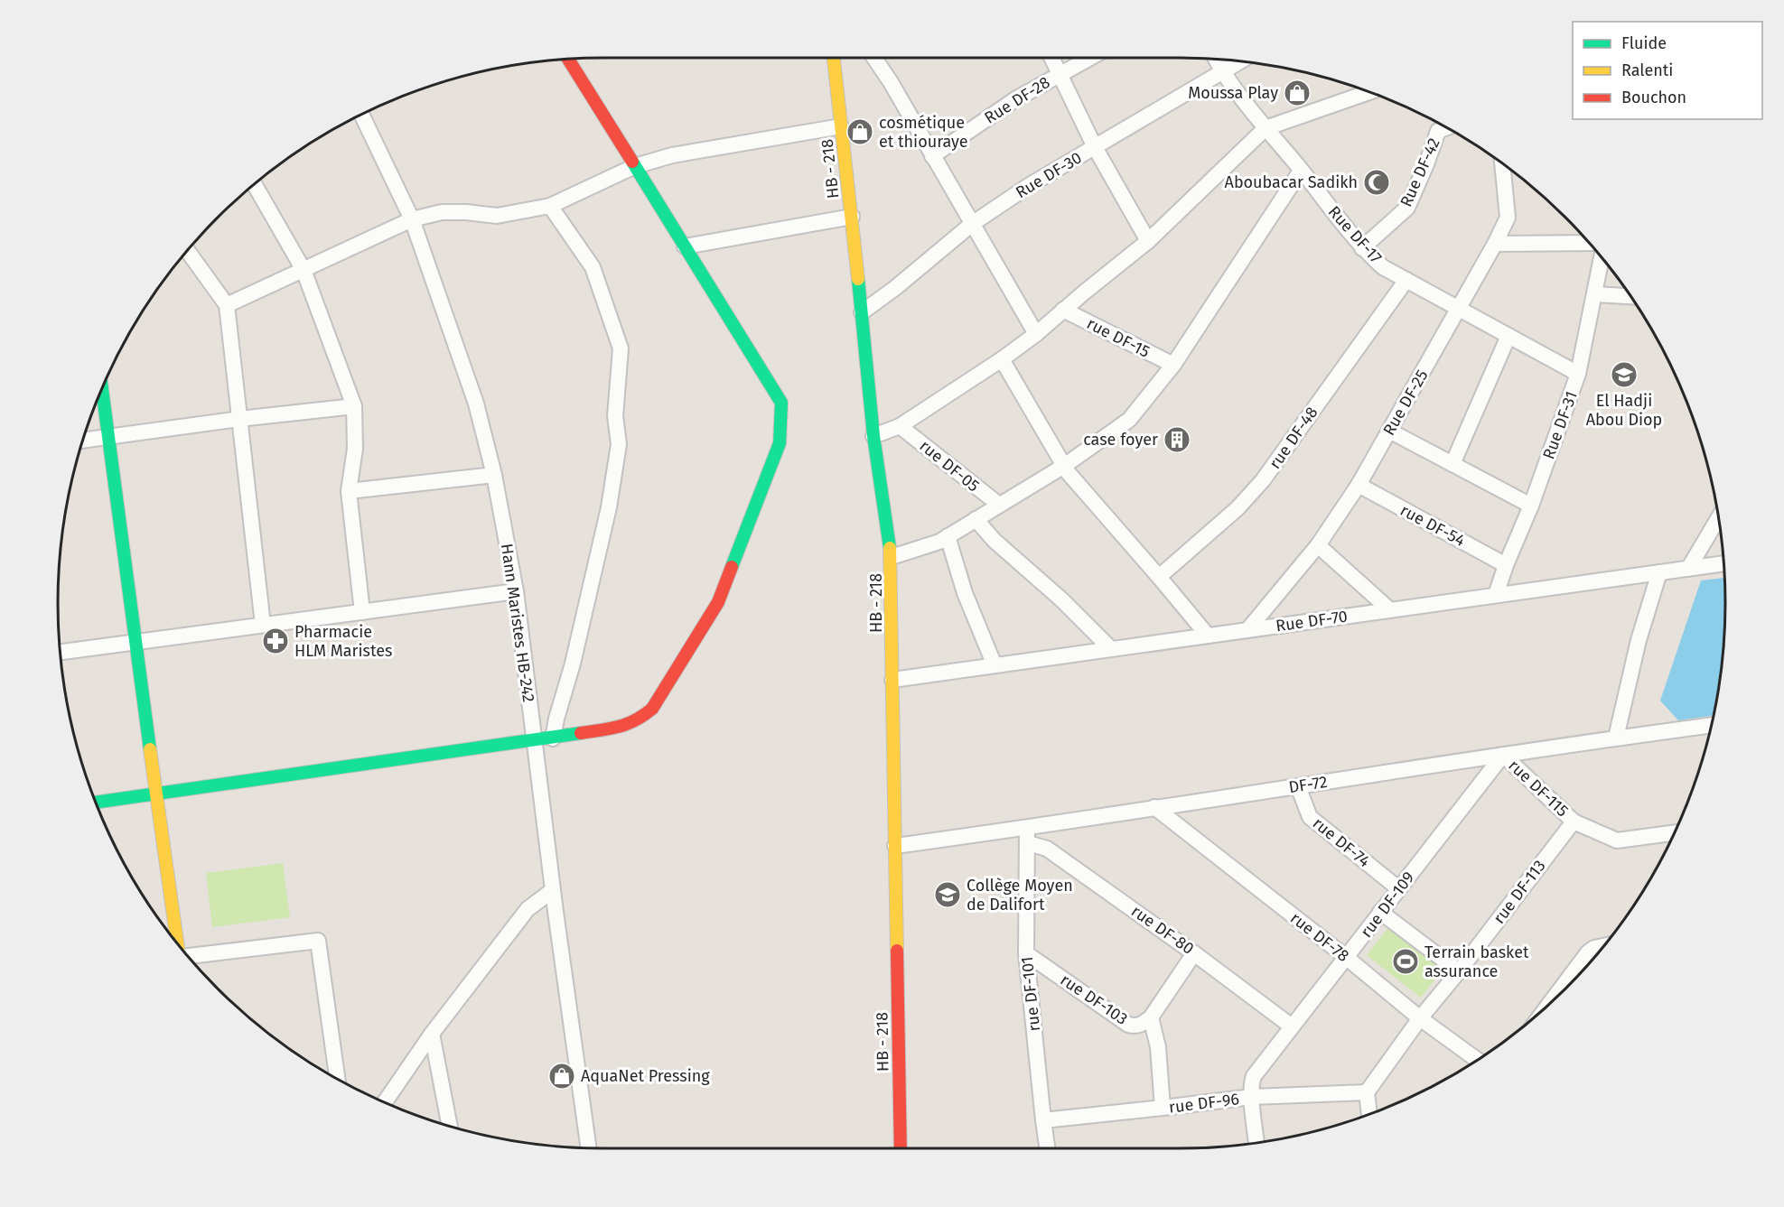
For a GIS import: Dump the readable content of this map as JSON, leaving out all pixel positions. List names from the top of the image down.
{
  "streets": {
    "street": [
      "Rue DF-28",
      "HB - 218",
      "Rue DF-42",
      "Rue DF-30",
      "Rue DF-17",
      "rue DF-15",
      "Rue DF-25",
      "Rue DF-31",
      "rue DF-48",
      "rue DF-05",
      "rue DF-54",
      "Rue DF-70",
      "Hann Maristes HB-242",
      "DF-72",
      "rue DF-115",
      "rue DF-74",
      "rue DF-113",
      "rue DF-109",
      "rue DF-80",
      "rue DF-78",
      "rue DF-101",
      "rue DF-103",
      "rue DF-96"
    ]
  },
  "crossings": [
    ["HB - 218", "Rue DF-30"],
    ["HB - 218", "Rue DF-70"],
    ["HB - 218", "DF-72"],
    ["Rue DF-42", "Rue DF-17"],
    ["Rue DF-30", "Rue DF-17"],
    ["Rue DF-17", "Rue DF-25"],
    ["Rue DF-17", "Rue DF-31"],
    ["Rue DF-17", "rue DF-48"],
    ["Rue DF-25", "rue DF-54"],
    ["Rue DF-25", "Rue DF-70"],
    ["Rue DF-31", "rue DF-54"],
    ["Rue DF-31", "Rue DF-70"],
    ["DF-72", "rue DF-115"],
    ["DF-72", "rue DF-74"],
    ["DF-72", "rue DF-109"],
    ["DF-72", "rue DF-80"],
    ["DF-72", "rue DF-78"],
    ["DF-72", "rue DF-101"],
    ["rue DF-115", "rue DF-113"],
    ["rue DF-115", "rue DF-109"],
    ["rue DF-74", "rue DF-109"],
    ["rue DF-113", "rue DF-78"],
    ["rue DF-113", "rue DF-96"],
    ["rue DF-109", "rue DF-80"],
    ["rue DF-109", "rue DF-78"],
    ["rue DF-109", "rue DF-96"],
    ["rue DF-80", "rue DF-101"],
    ["rue DF-80", "rue DF-103"],
    ["rue DF-101", "rue DF-103"],
    ["rue DF-101", "rue DF-96"]
  ],
  "places": {
    "shop": ["Moussa Play", "cosmétique et thiouraye", "AquaNet Pressing"],
    "mosque": ["Aboubacar Sadikh"],
    "school or university": ["El Hadji Abou Diop", "Collège Moyen de Dalifort"],
    "building": ["case foyer"],
    "pharmacy": ["Pharmacie HLM Maristes"],
    "sports": ["Terrain basket assurance"]
  },
  "legend": ["Fluide", "Ralenti", "Bouchon"]
}
